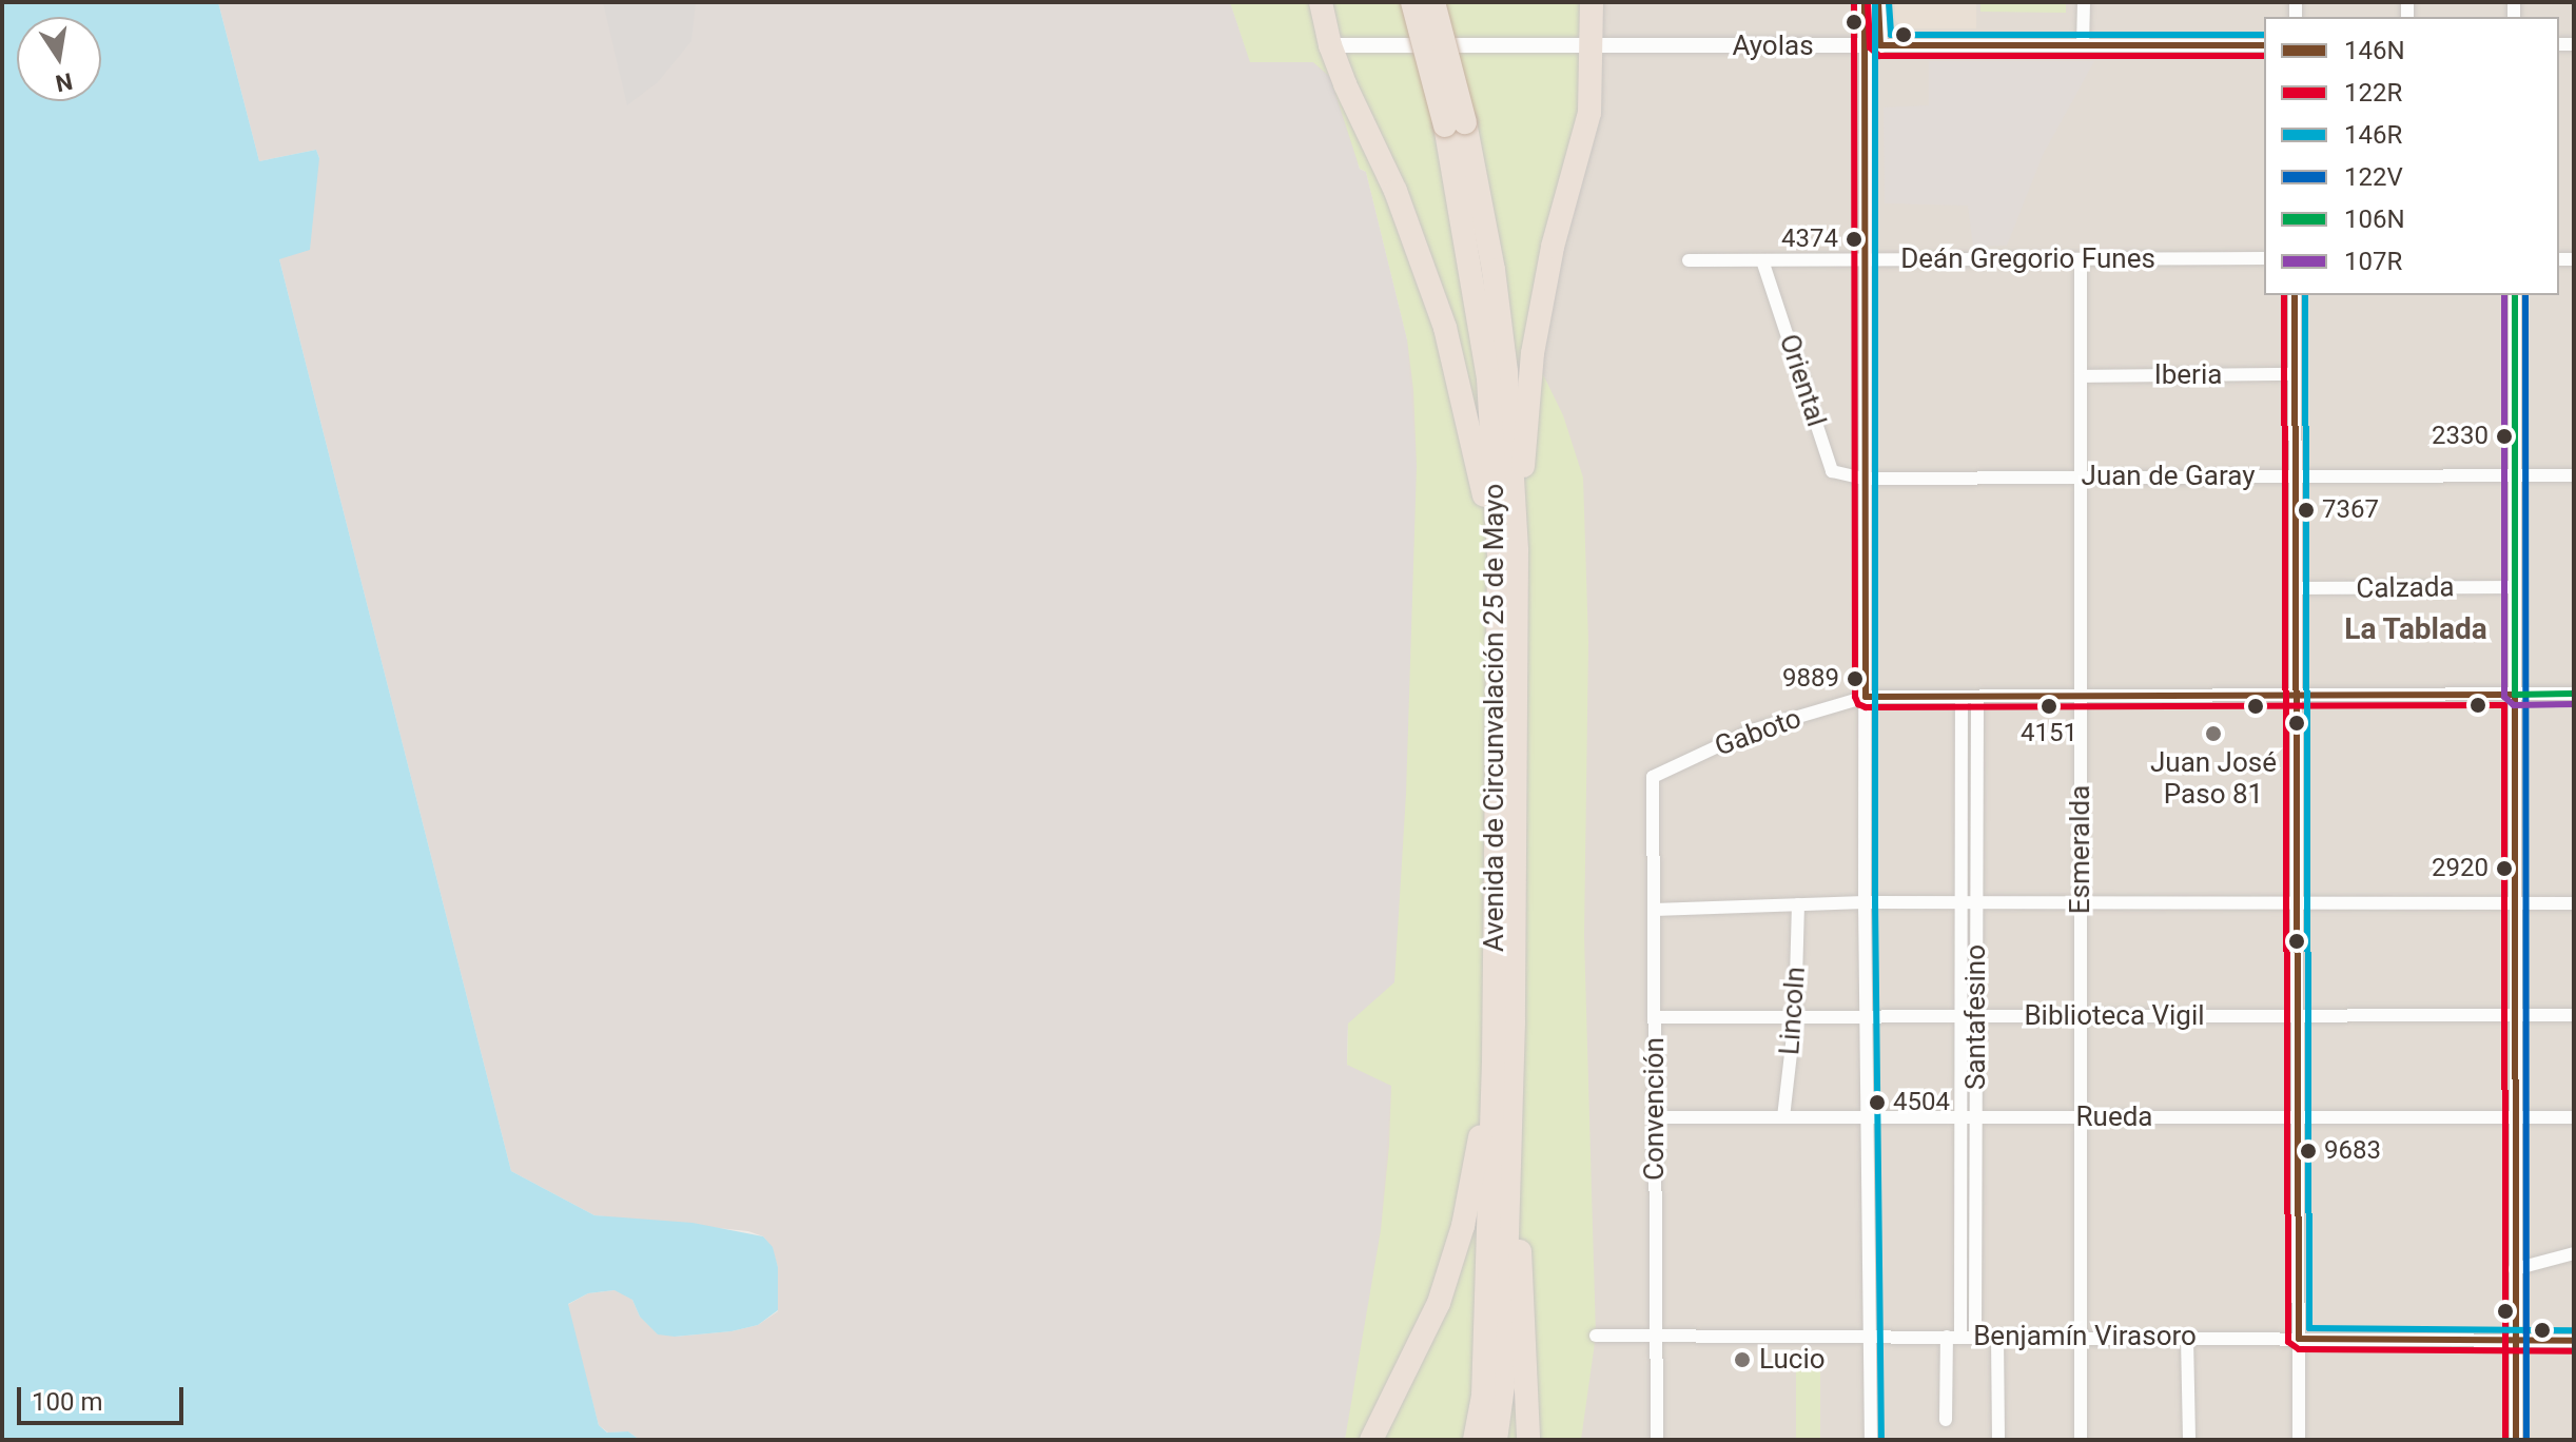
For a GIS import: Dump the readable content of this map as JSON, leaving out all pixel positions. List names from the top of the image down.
{
  "streets": {
    "highway": ["Avenida de Circunvalación 25 de Mayo"],
    "street": [
      "Ayolas",
      "Deán Gregorio Funes",
      "Iberia",
      "Oriental",
      "Juan de Garay",
      "Calzada",
      "Gaboto",
      "Esmeralda",
      "Lincoln",
      "Biblioteca Vigil",
      "Santafesino",
      "Convención",
      "Rueda",
      "Benjamín Virasoro"
    ]
  },
  "crossings": [
    ["Deán Gregorio Funes", "Oriental"],
    ["Deán Gregorio Funes", "Esmeralda"],
    ["Iberia", "Esmeralda"],
    ["Oriental", "Juan de Garay"],
    ["Juan de Garay", "Esmeralda"],
    ["Gaboto", "Esmeralda"],
    ["Gaboto", "Santafesino"],
    ["Gaboto", "Convención"],
    ["Esmeralda", "Biblioteca Vigil"],
    ["Esmeralda", "Rueda"],
    ["Esmeralda", "Benjamín Virasoro"],
    ["Lincoln", "Biblioteca Vigil"],
    ["Lincoln", "Rueda"],
    ["Biblioteca Vigil", "Santafesino"],
    ["Biblioteca Vigil", "Convención"],
    ["Santafesino", "Rueda"],
    ["Santafesino", "Benjamín Virasoro"],
    ["Convención", "Rueda"],
    ["Convención", "Benjamín Virasoro"]
  ],
  "districts": ["La Tablada"],
  "places": [
    "4374",
    "2330",
    "7367",
    "9889",
    "4151",
    "Juan José Paso 81",
    "2920",
    "4504",
    "9683",
    "Lucio"
  ],
  "lines": [
    "transit line 146N",
    "transit line 122R",
    "transit line 146R",
    "transit line 122V",
    "transit line 106N",
    "transit line 107R"
  ],
  "legend": [
    "146N",
    "122R",
    "146R",
    "122V",
    "106N",
    "107R"
  ],
  "scale_bar": "100 m",
  "north": "bottom"
}
